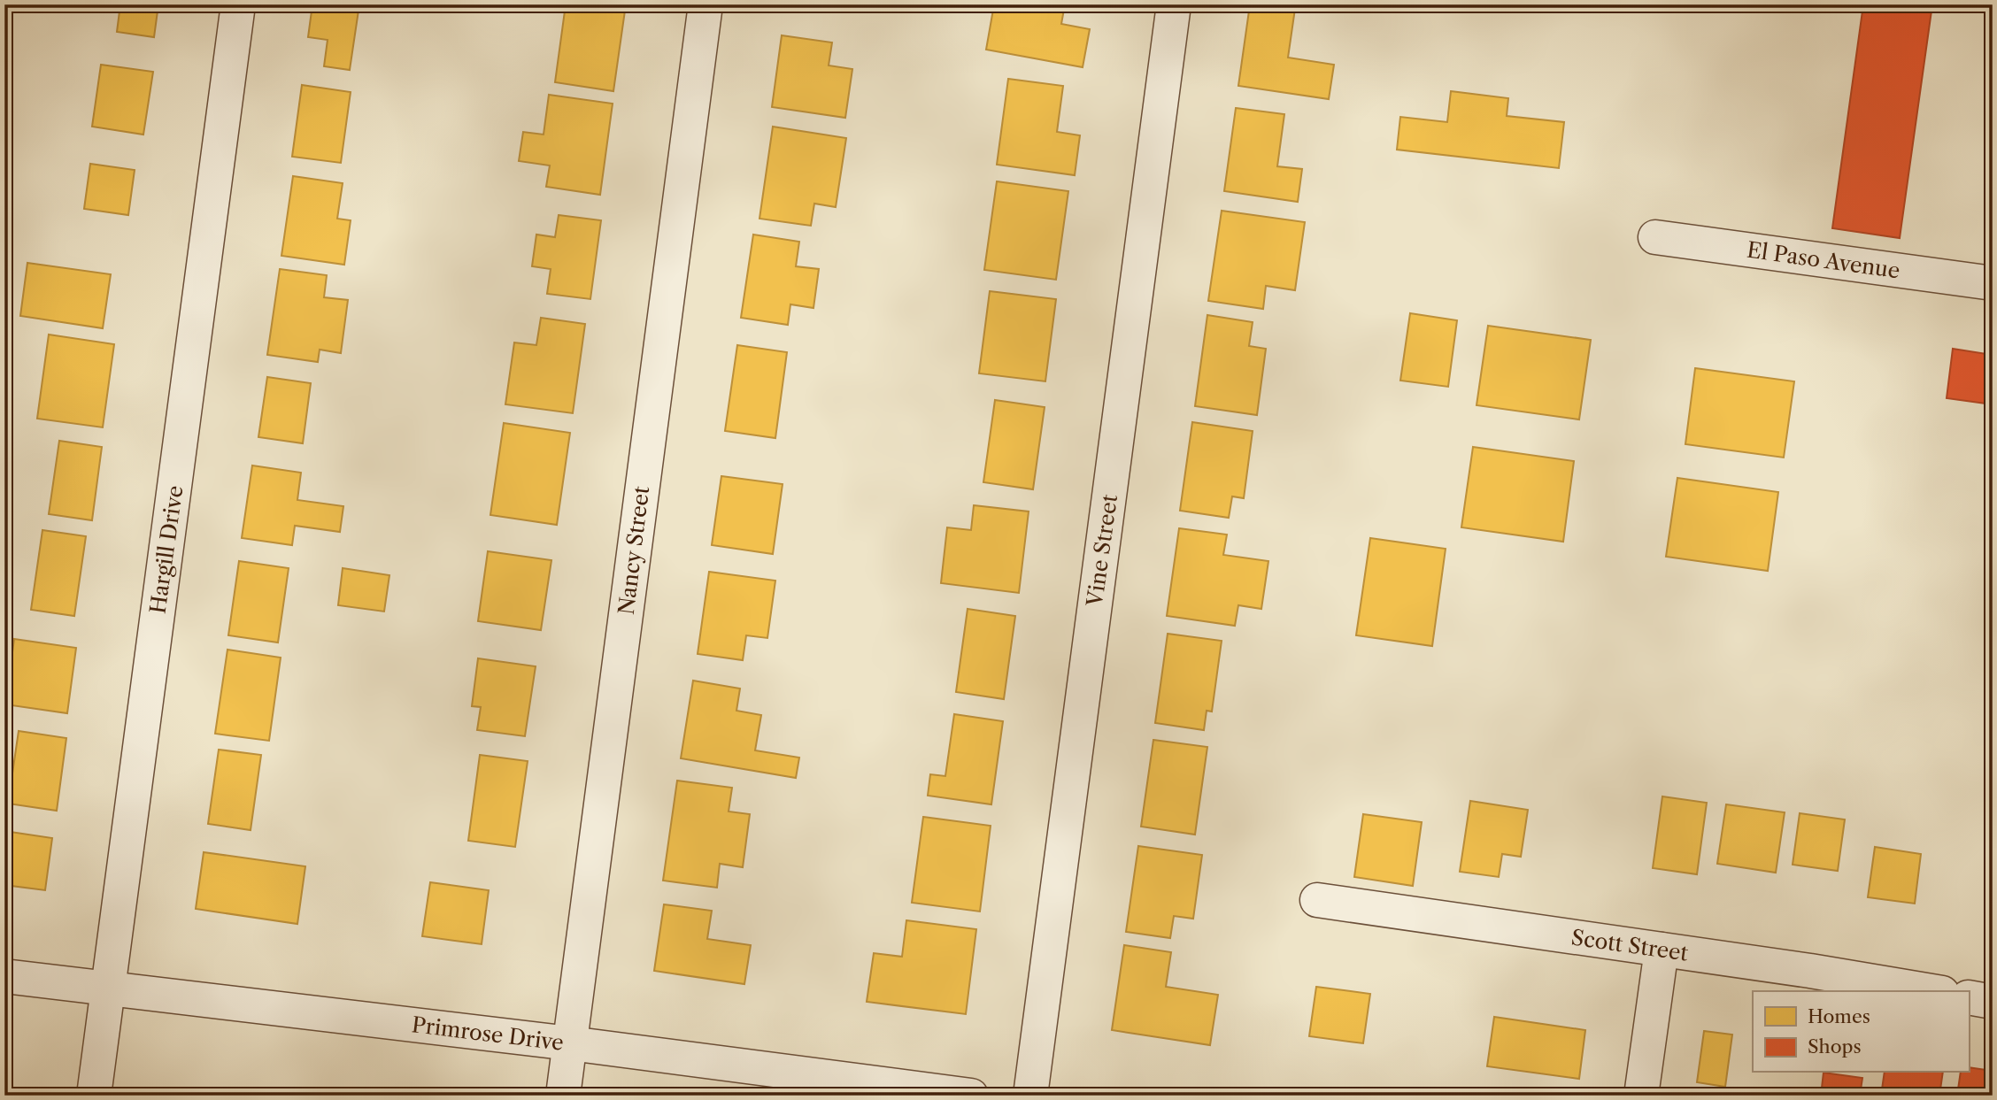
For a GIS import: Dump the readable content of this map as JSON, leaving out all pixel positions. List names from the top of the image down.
{
  "streets": {
    "street": [
      "El Paso Avenue",
      "Hargill Drive",
      "Nancy Street",
      "Vine Street",
      "Scott Street",
      "Primrose Drive"
    ]
  },
  "crossings": [
    ["Hargill Drive", "Primrose Drive"],
    ["Nancy Street", "Primrose Drive"]
  ],
  "legend": ["Homes", "Shops"]
}
